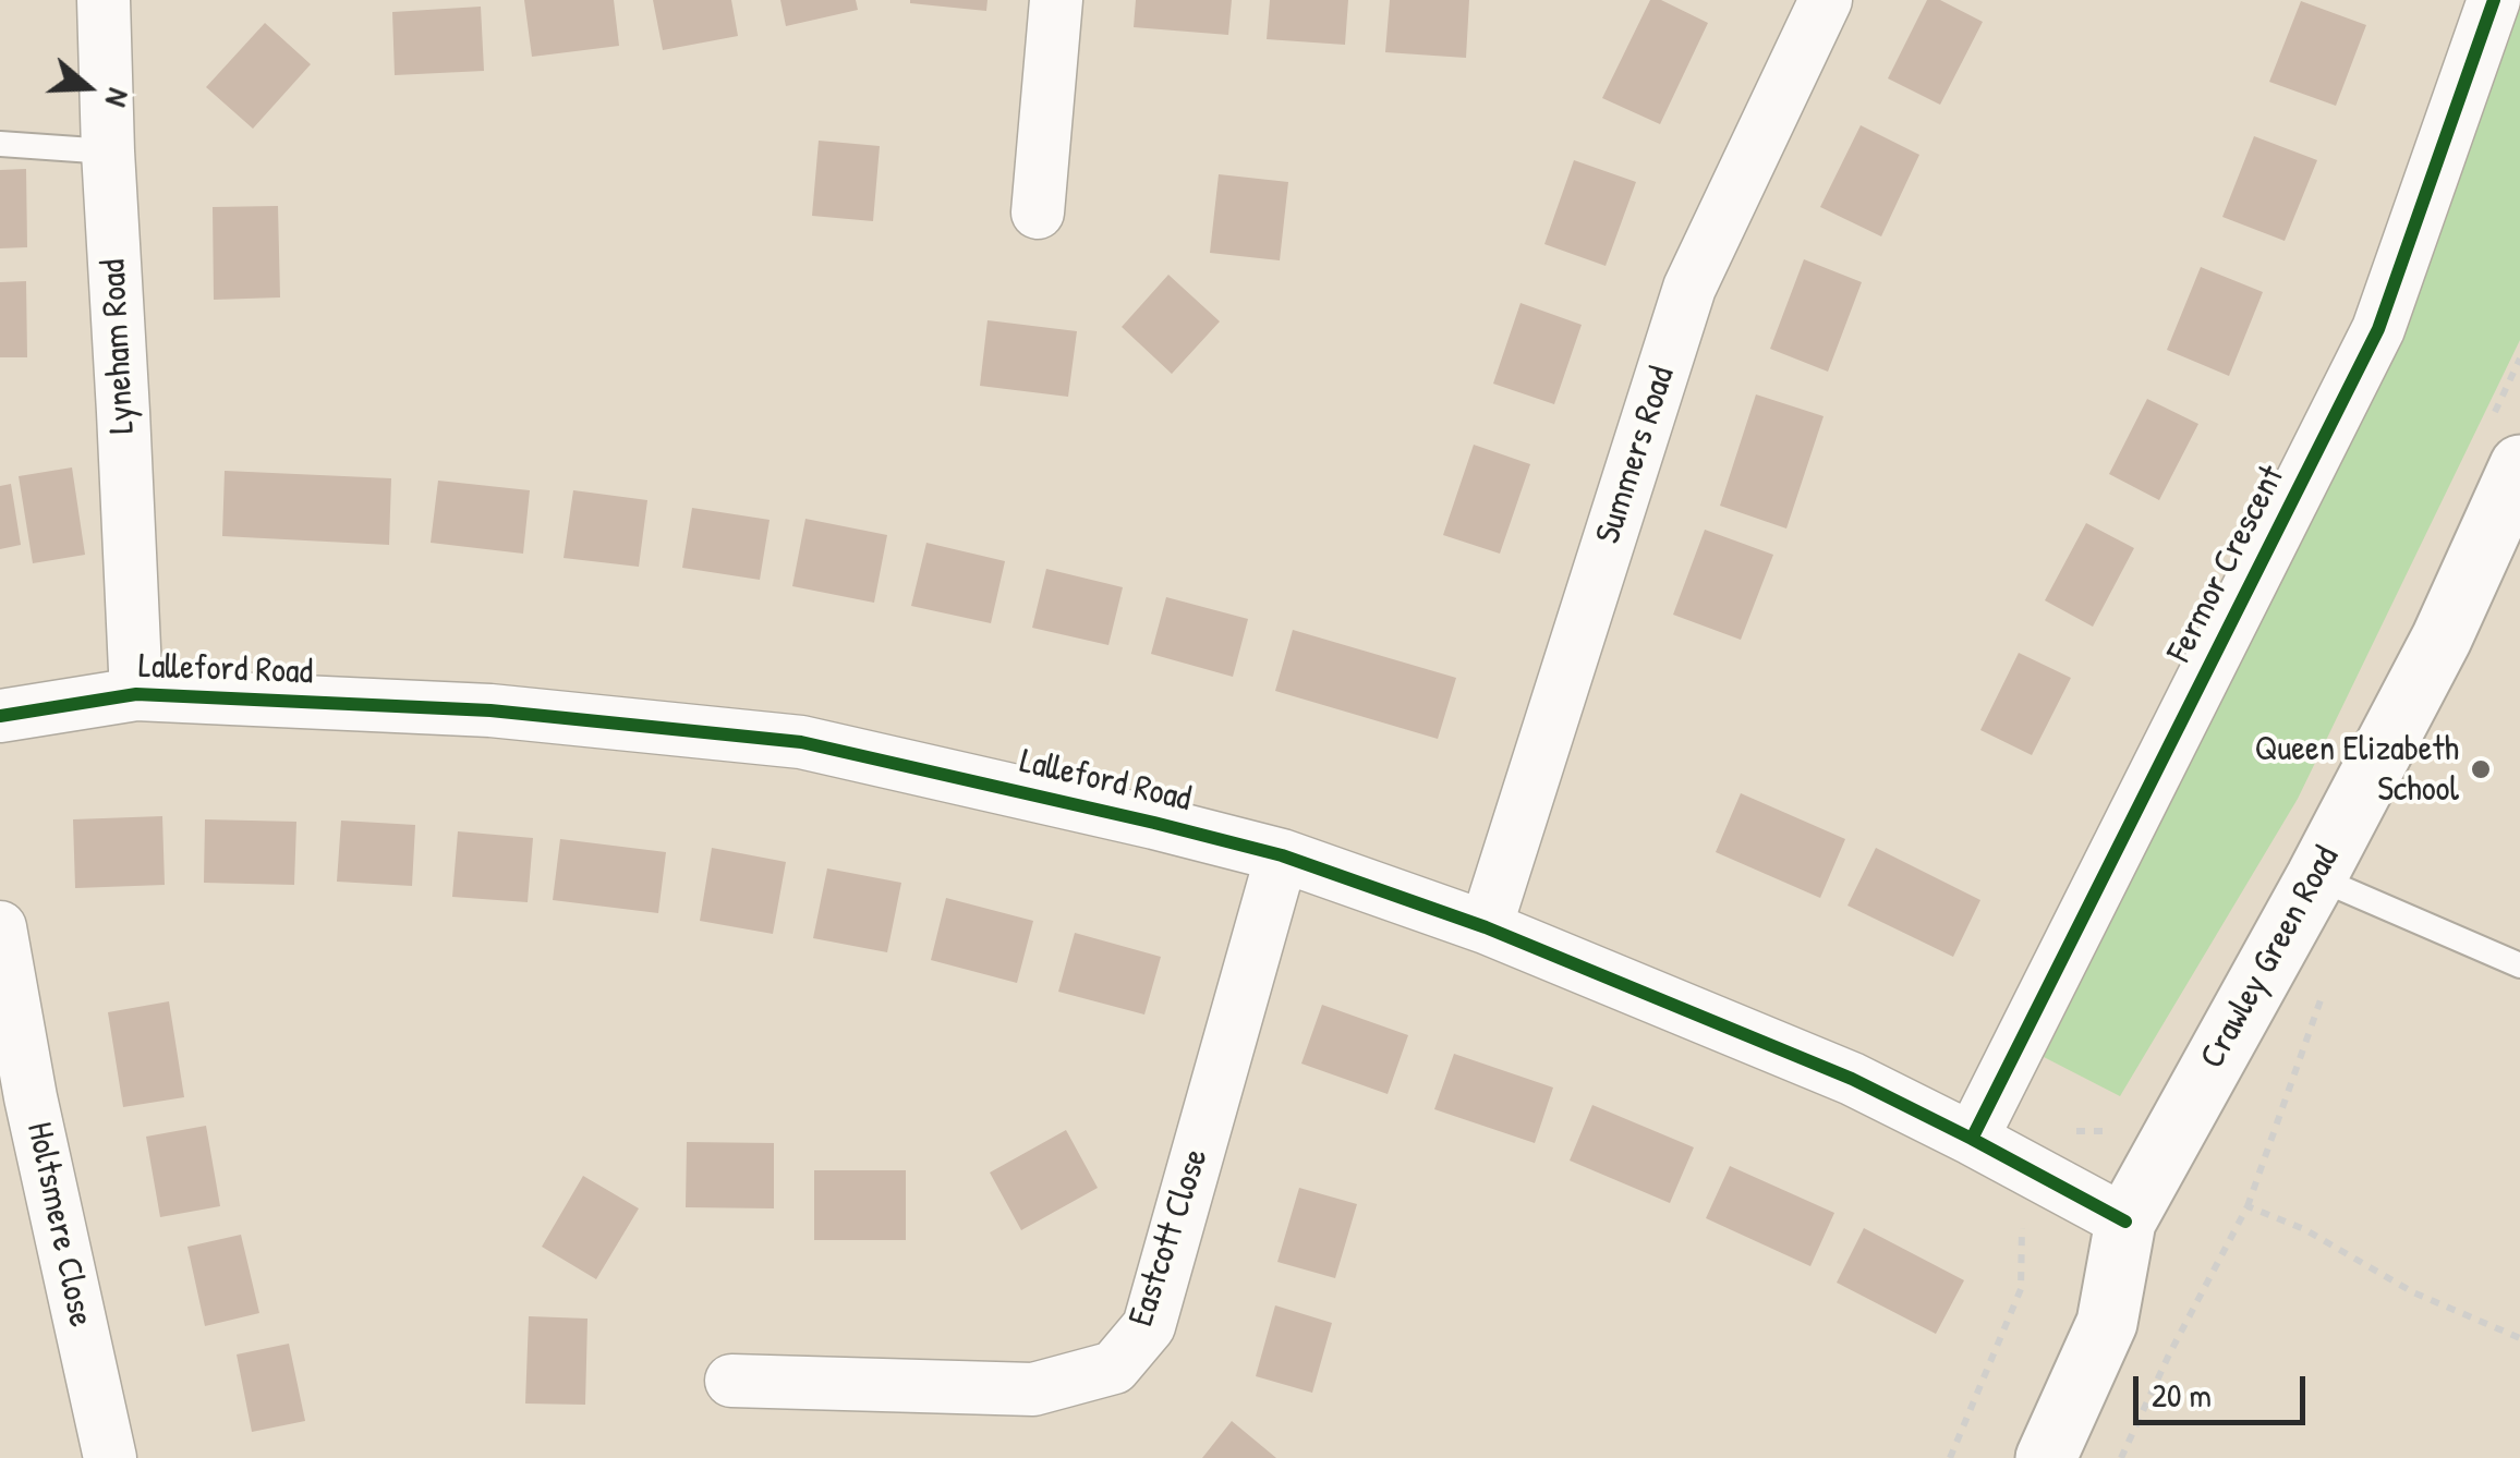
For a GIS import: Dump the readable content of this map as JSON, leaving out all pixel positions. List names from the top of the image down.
{
  "streets": {
    "street": [
      "Lyneham Road",
      "Summers Road",
      "Fermor Crescent",
      "Lalleford Road",
      "Crawley Green Road",
      "Holtsmere Close",
      "Eastcott Close"
    ]
  },
  "crossings": [
    ["Lyneham Road", "Lalleford Road"],
    ["Summers Road", "Lalleford Road"],
    ["Fermor Crescent", "Lalleford Road"],
    ["Lalleford Road", "Crawley Green Road"],
    ["Lalleford Road", "Eastcott Close"]
  ],
  "places": ["Queen Elizabeth School"],
  "scale_bar": "20 m",
  "north": "right"
}
